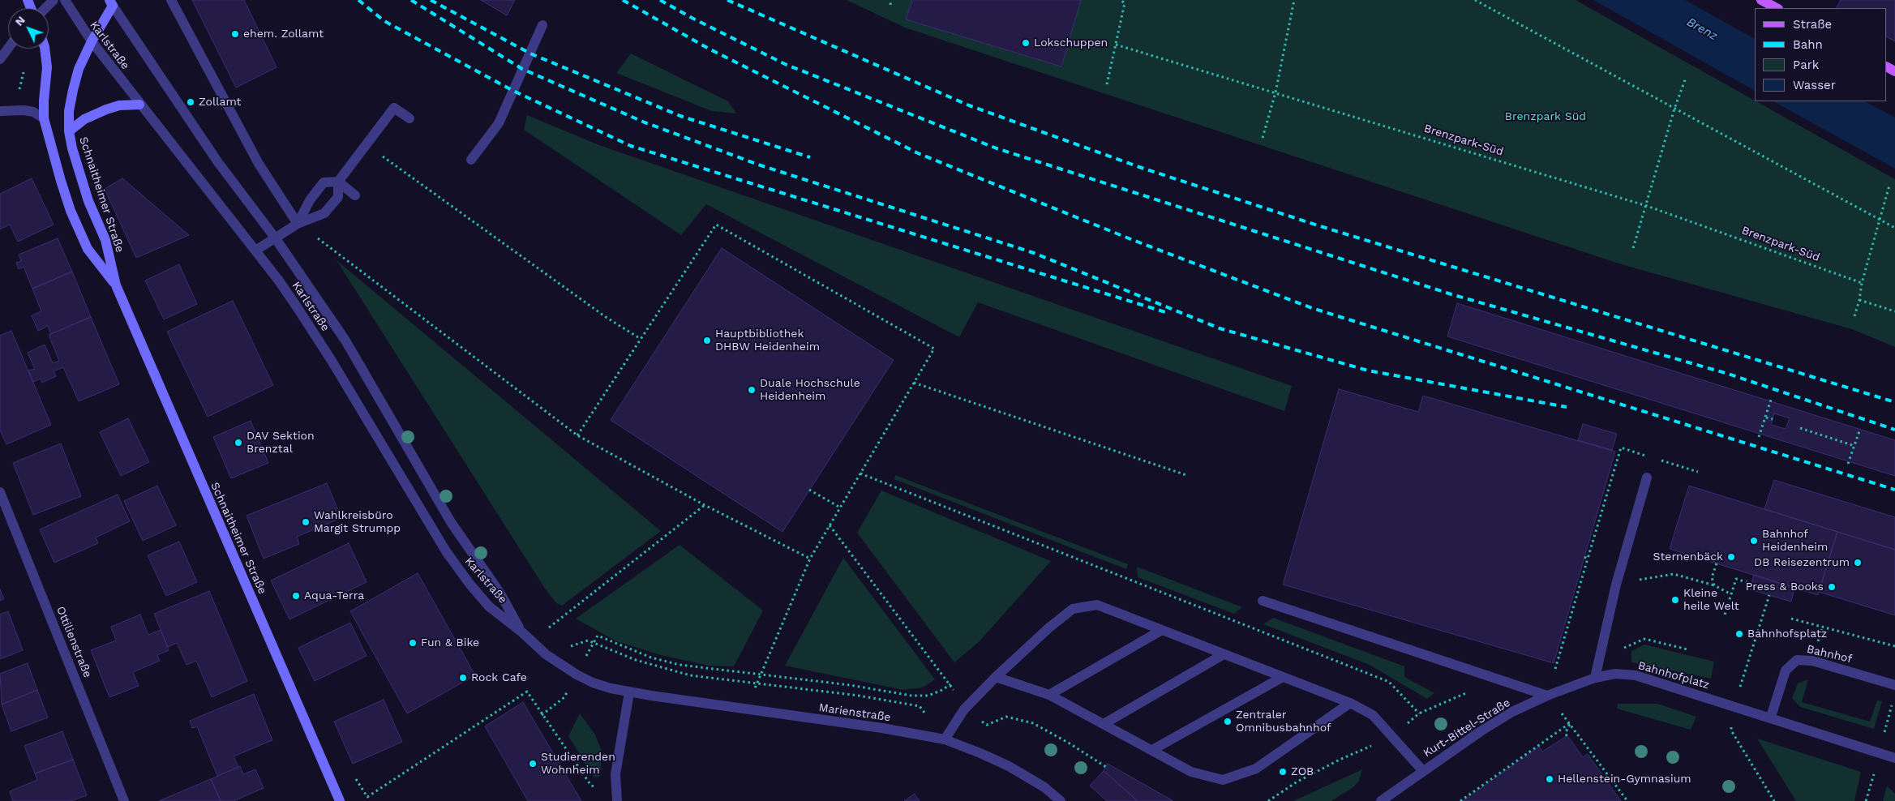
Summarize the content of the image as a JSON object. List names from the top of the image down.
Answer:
{
  "streets": {
    "street": [
      "Karlstraße",
      "Schnaitheimer Straße",
      "Ottilienstraße",
      "Bahnhof",
      "Bahnhofplatz",
      "Marienstraße",
      "Kurt-Bittel-Straße"
    ],
    "path": ["Brenzpark-Süd"]
  },
  "crossings": [
    ["Karlstraße", "Schnaitheimer Straße"],
    ["Karlstraße", "Marienstraße"],
    ["Bahnhof", "Bahnhofplatz"],
    ["Bahnhofplatz", "Kurt-Bittel-Straße"]
  ],
  "water": ["Brenz"],
  "parks": ["Brenzpark Süd"],
  "places": [
    "ehem. Zollamt",
    "Lokschuppen",
    "Zollamt",
    "Hauptbibliothek DHBW Heidenheim",
    "Duale Hochschule Heidenheim",
    "DAV Sektion Brenztal",
    "Wahlkreisbüro Margit Strumpp",
    "Bahnhof Heidenheim",
    "Sternenbäck",
    "DB Reisezentrum",
    "Press & Books",
    "Aqua-Terra",
    "Kleine heile Welt",
    "Bahnhofsplatz",
    "Fun & Bike",
    "Rock Cafe",
    "Zentraler Omnibusbahnhof",
    "Studierenden Wohnheim",
    "ZOB",
    "Hellenstein-Gymnasium"
  ],
  "legend": [
    "Straße",
    "Bahn",
    "Park",
    "Wasser"
  ],
  "north": "top left"
}
